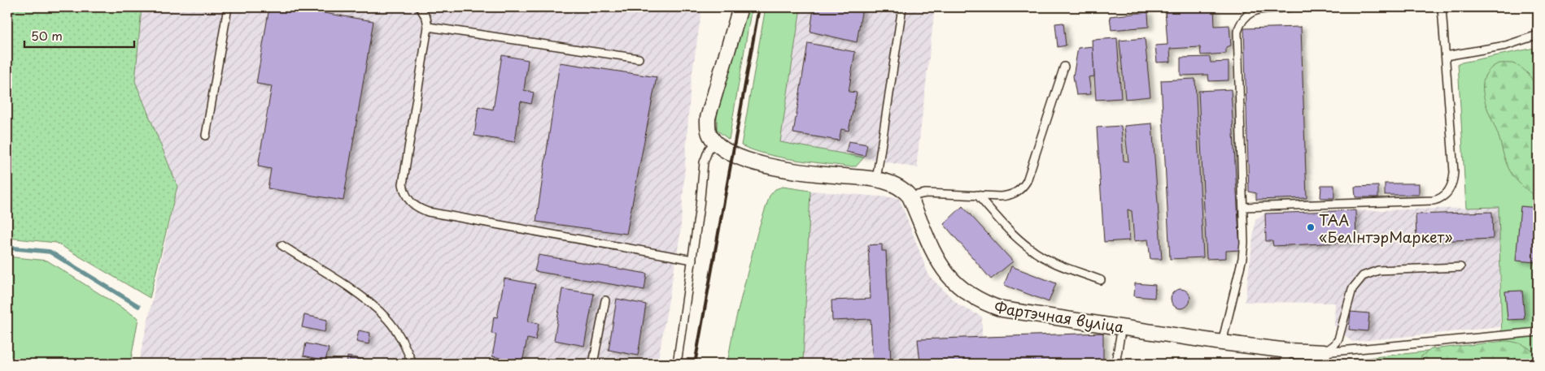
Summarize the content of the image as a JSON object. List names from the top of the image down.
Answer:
{
  "streets": {
    "street": ["Фартэчная вуліца"]
  },
  "places": ["ТАА «БелІнтэрМаркет»"],
  "scale_bar": "50 m"
}
